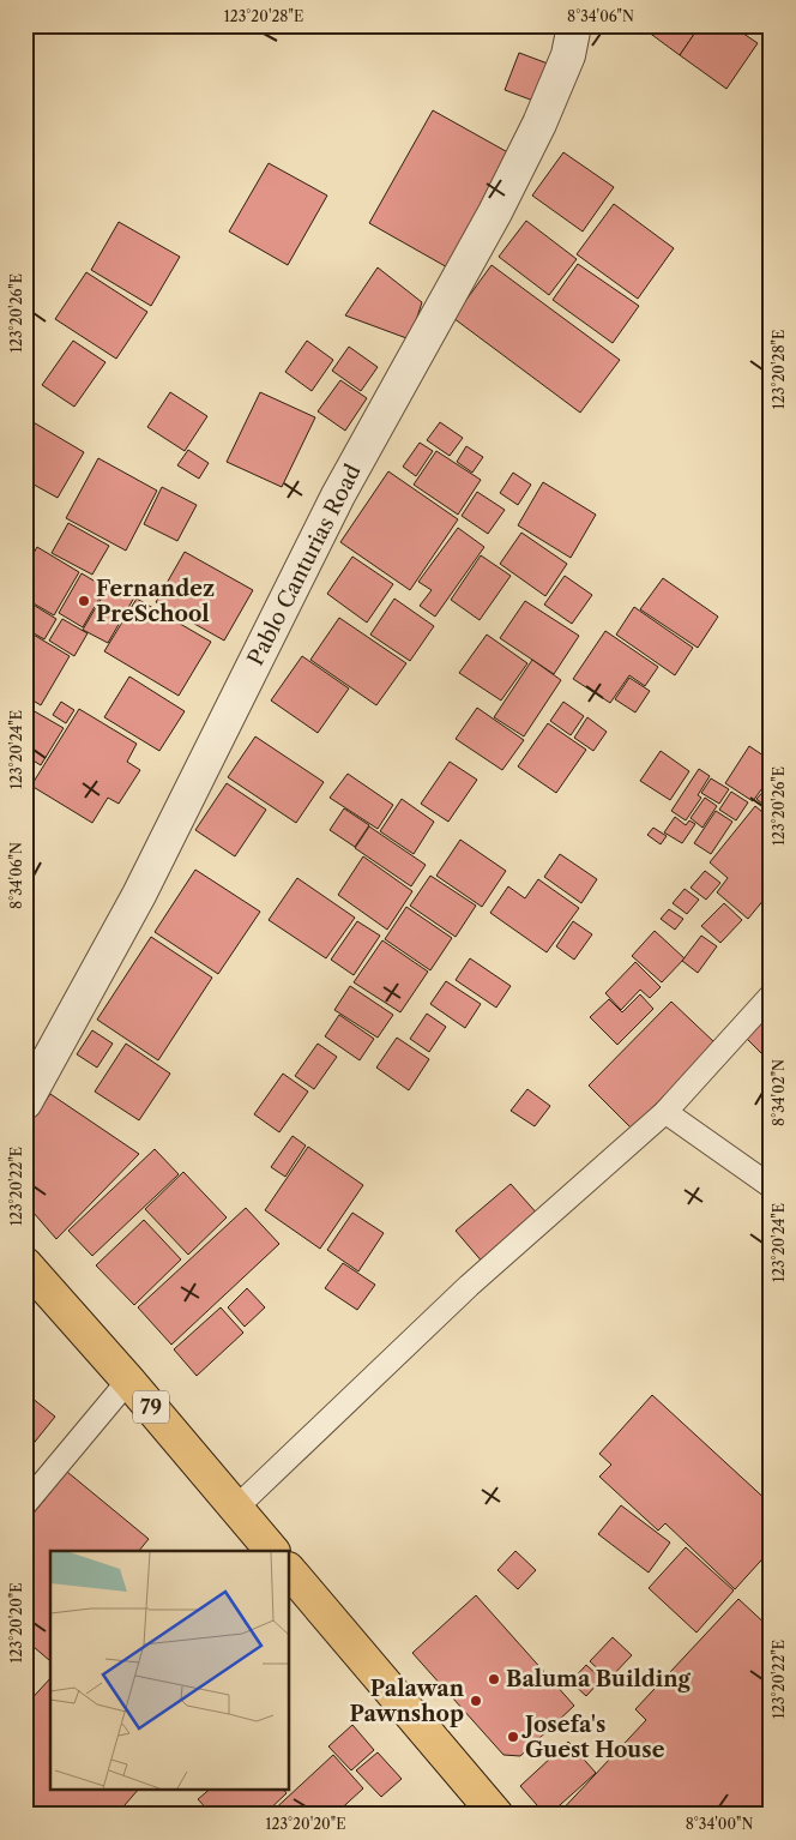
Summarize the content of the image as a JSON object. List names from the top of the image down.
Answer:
{
  "streets": {
    "main road": ["79"],
    "street": ["Pablo Canturias Road"]
  },
  "places": [
    "Fernandez PreSchool",
    "Baluma Building",
    "Palawan Pawnshop",
    "Josefa's Guest House"
  ],
  "coordinates": [
    "123°20'28\"E",
    "8°34'06\"N",
    "123°20'26\"E",
    "123°20'24\"E",
    "8°34'02\"N",
    "123°20'22\"E",
    "123°20'20\"E",
    "8°34'00\"N"
  ]
}
